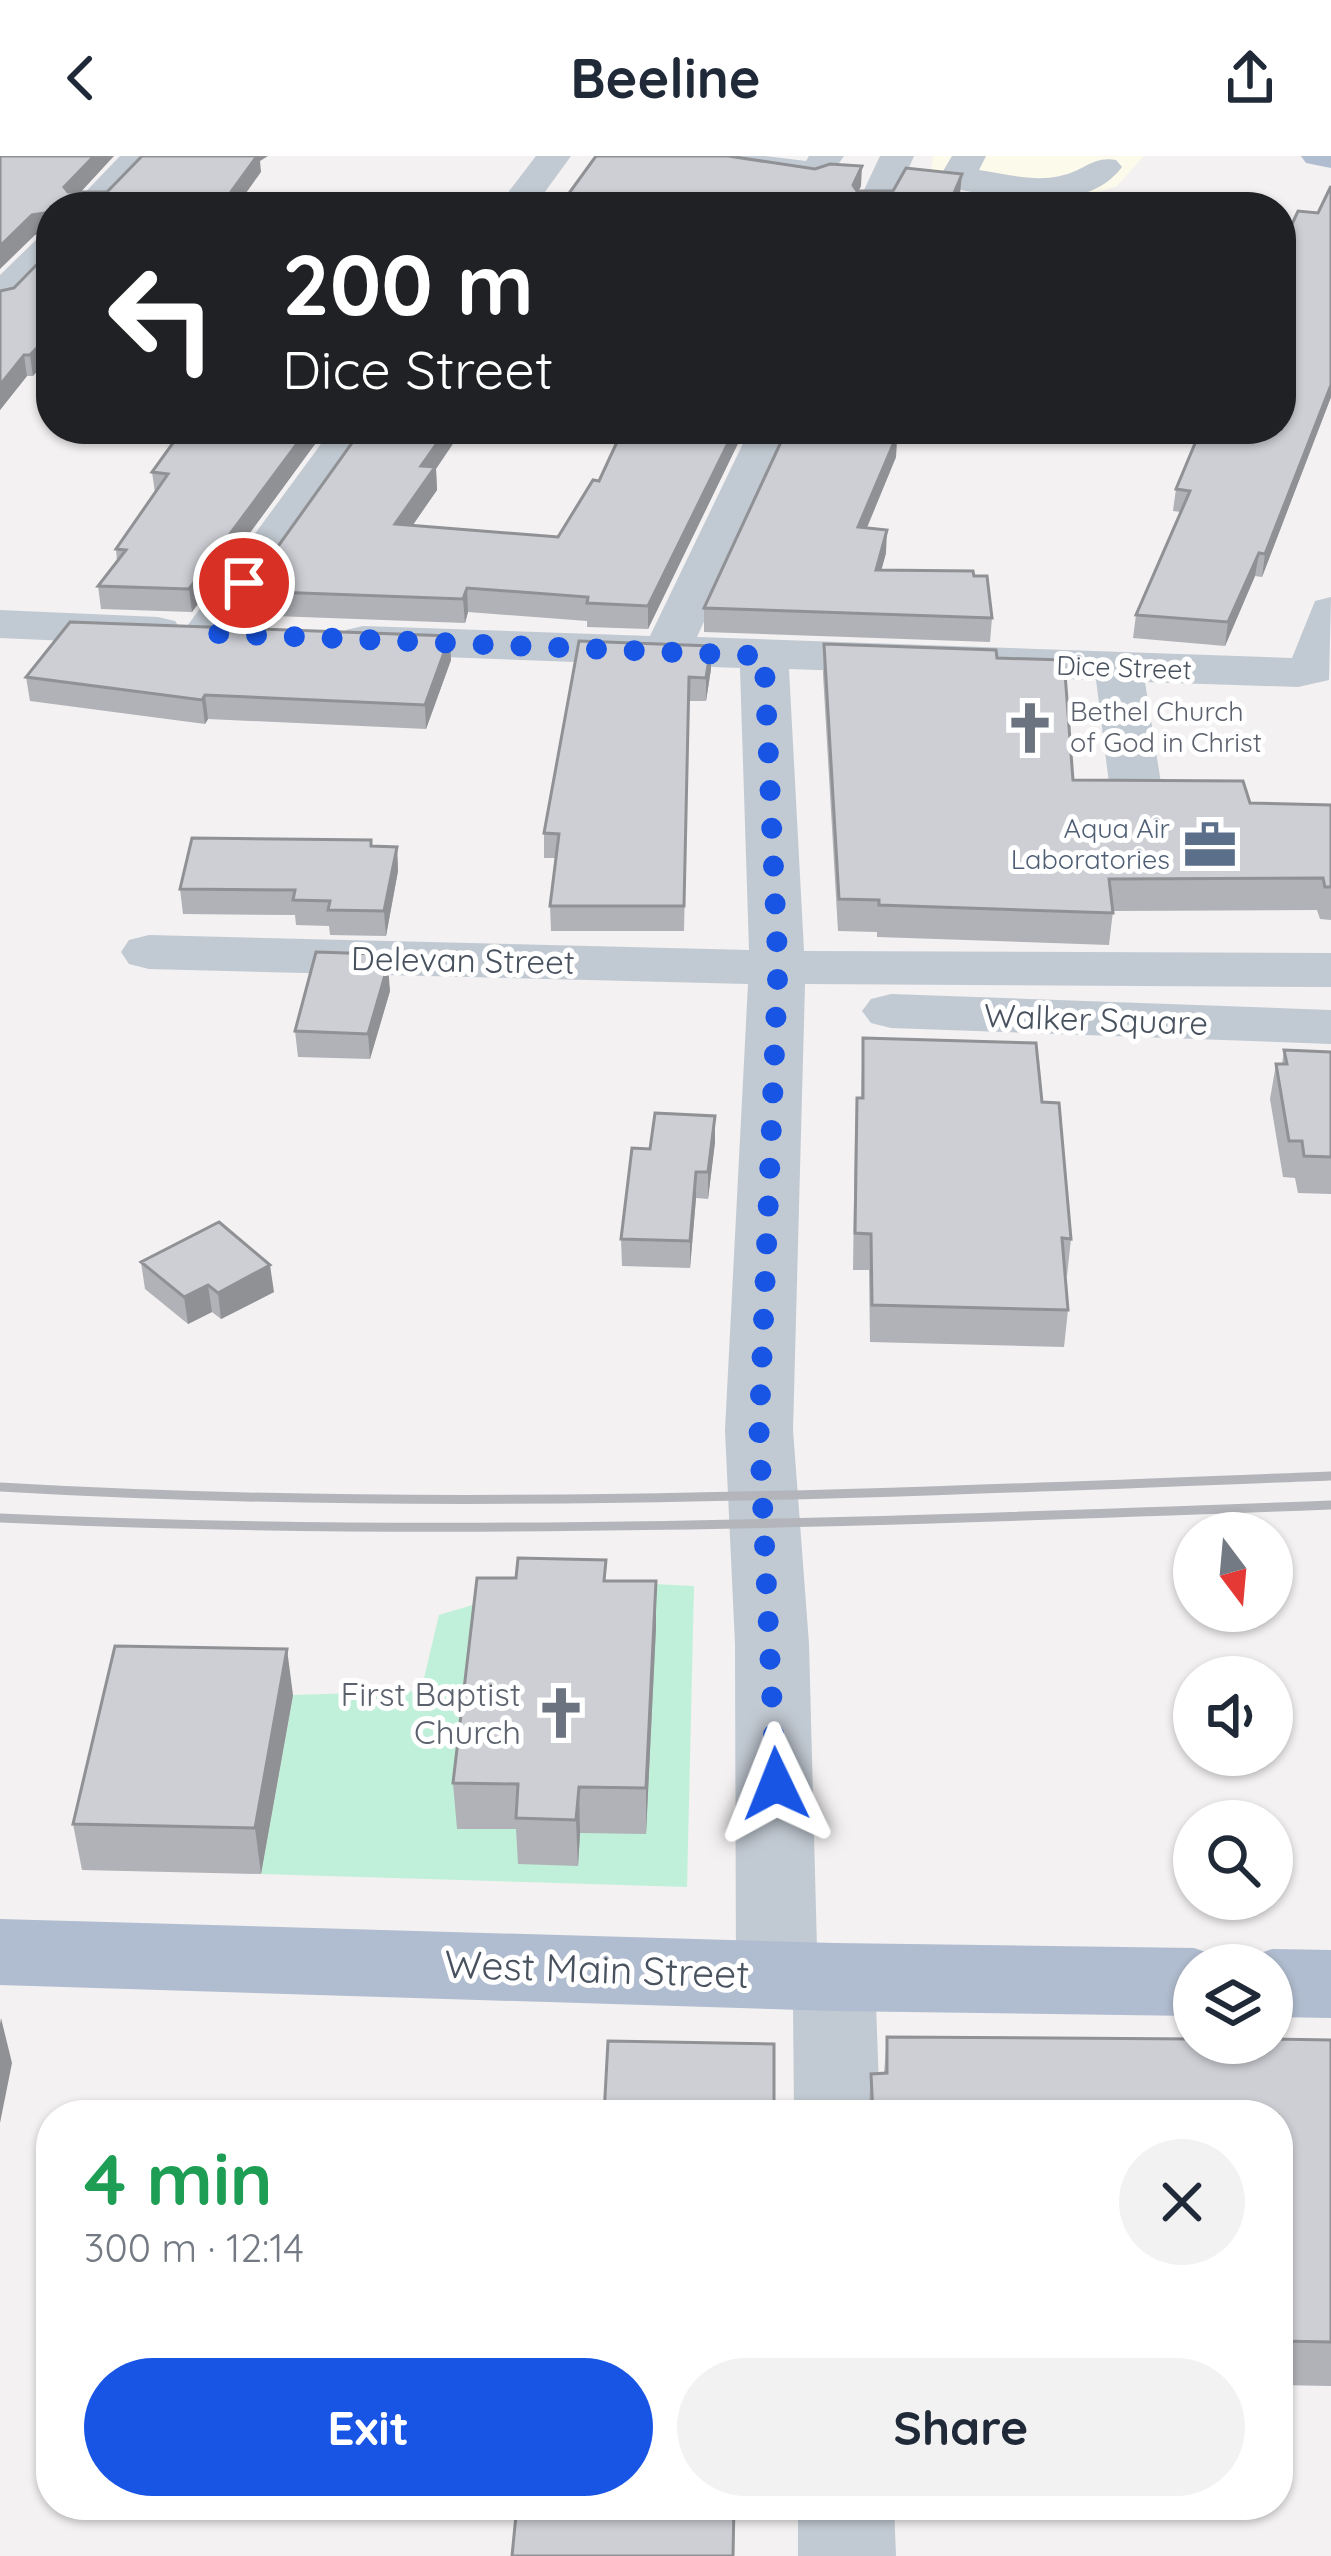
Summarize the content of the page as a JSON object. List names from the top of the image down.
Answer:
{
  "streets": {
    "main road": ["West Main Street"],
    "street": ["Dice Street", "Delevan Street", "Walker Square"]
  },
  "places": {
    "church": ["Bethel Church of God in Christ", "First Baptist Church"],
    "office": ["Aqua Air Laboratories"]
  },
  "north": "bottom",
  "page": {
    "header": "Beeline",
    "turn": ["200 m", "Dice Street"],
    "heading": ["4 min", "300 m · 12:14"],
    "buttons": ["Exit", "Share"]
  }
}
